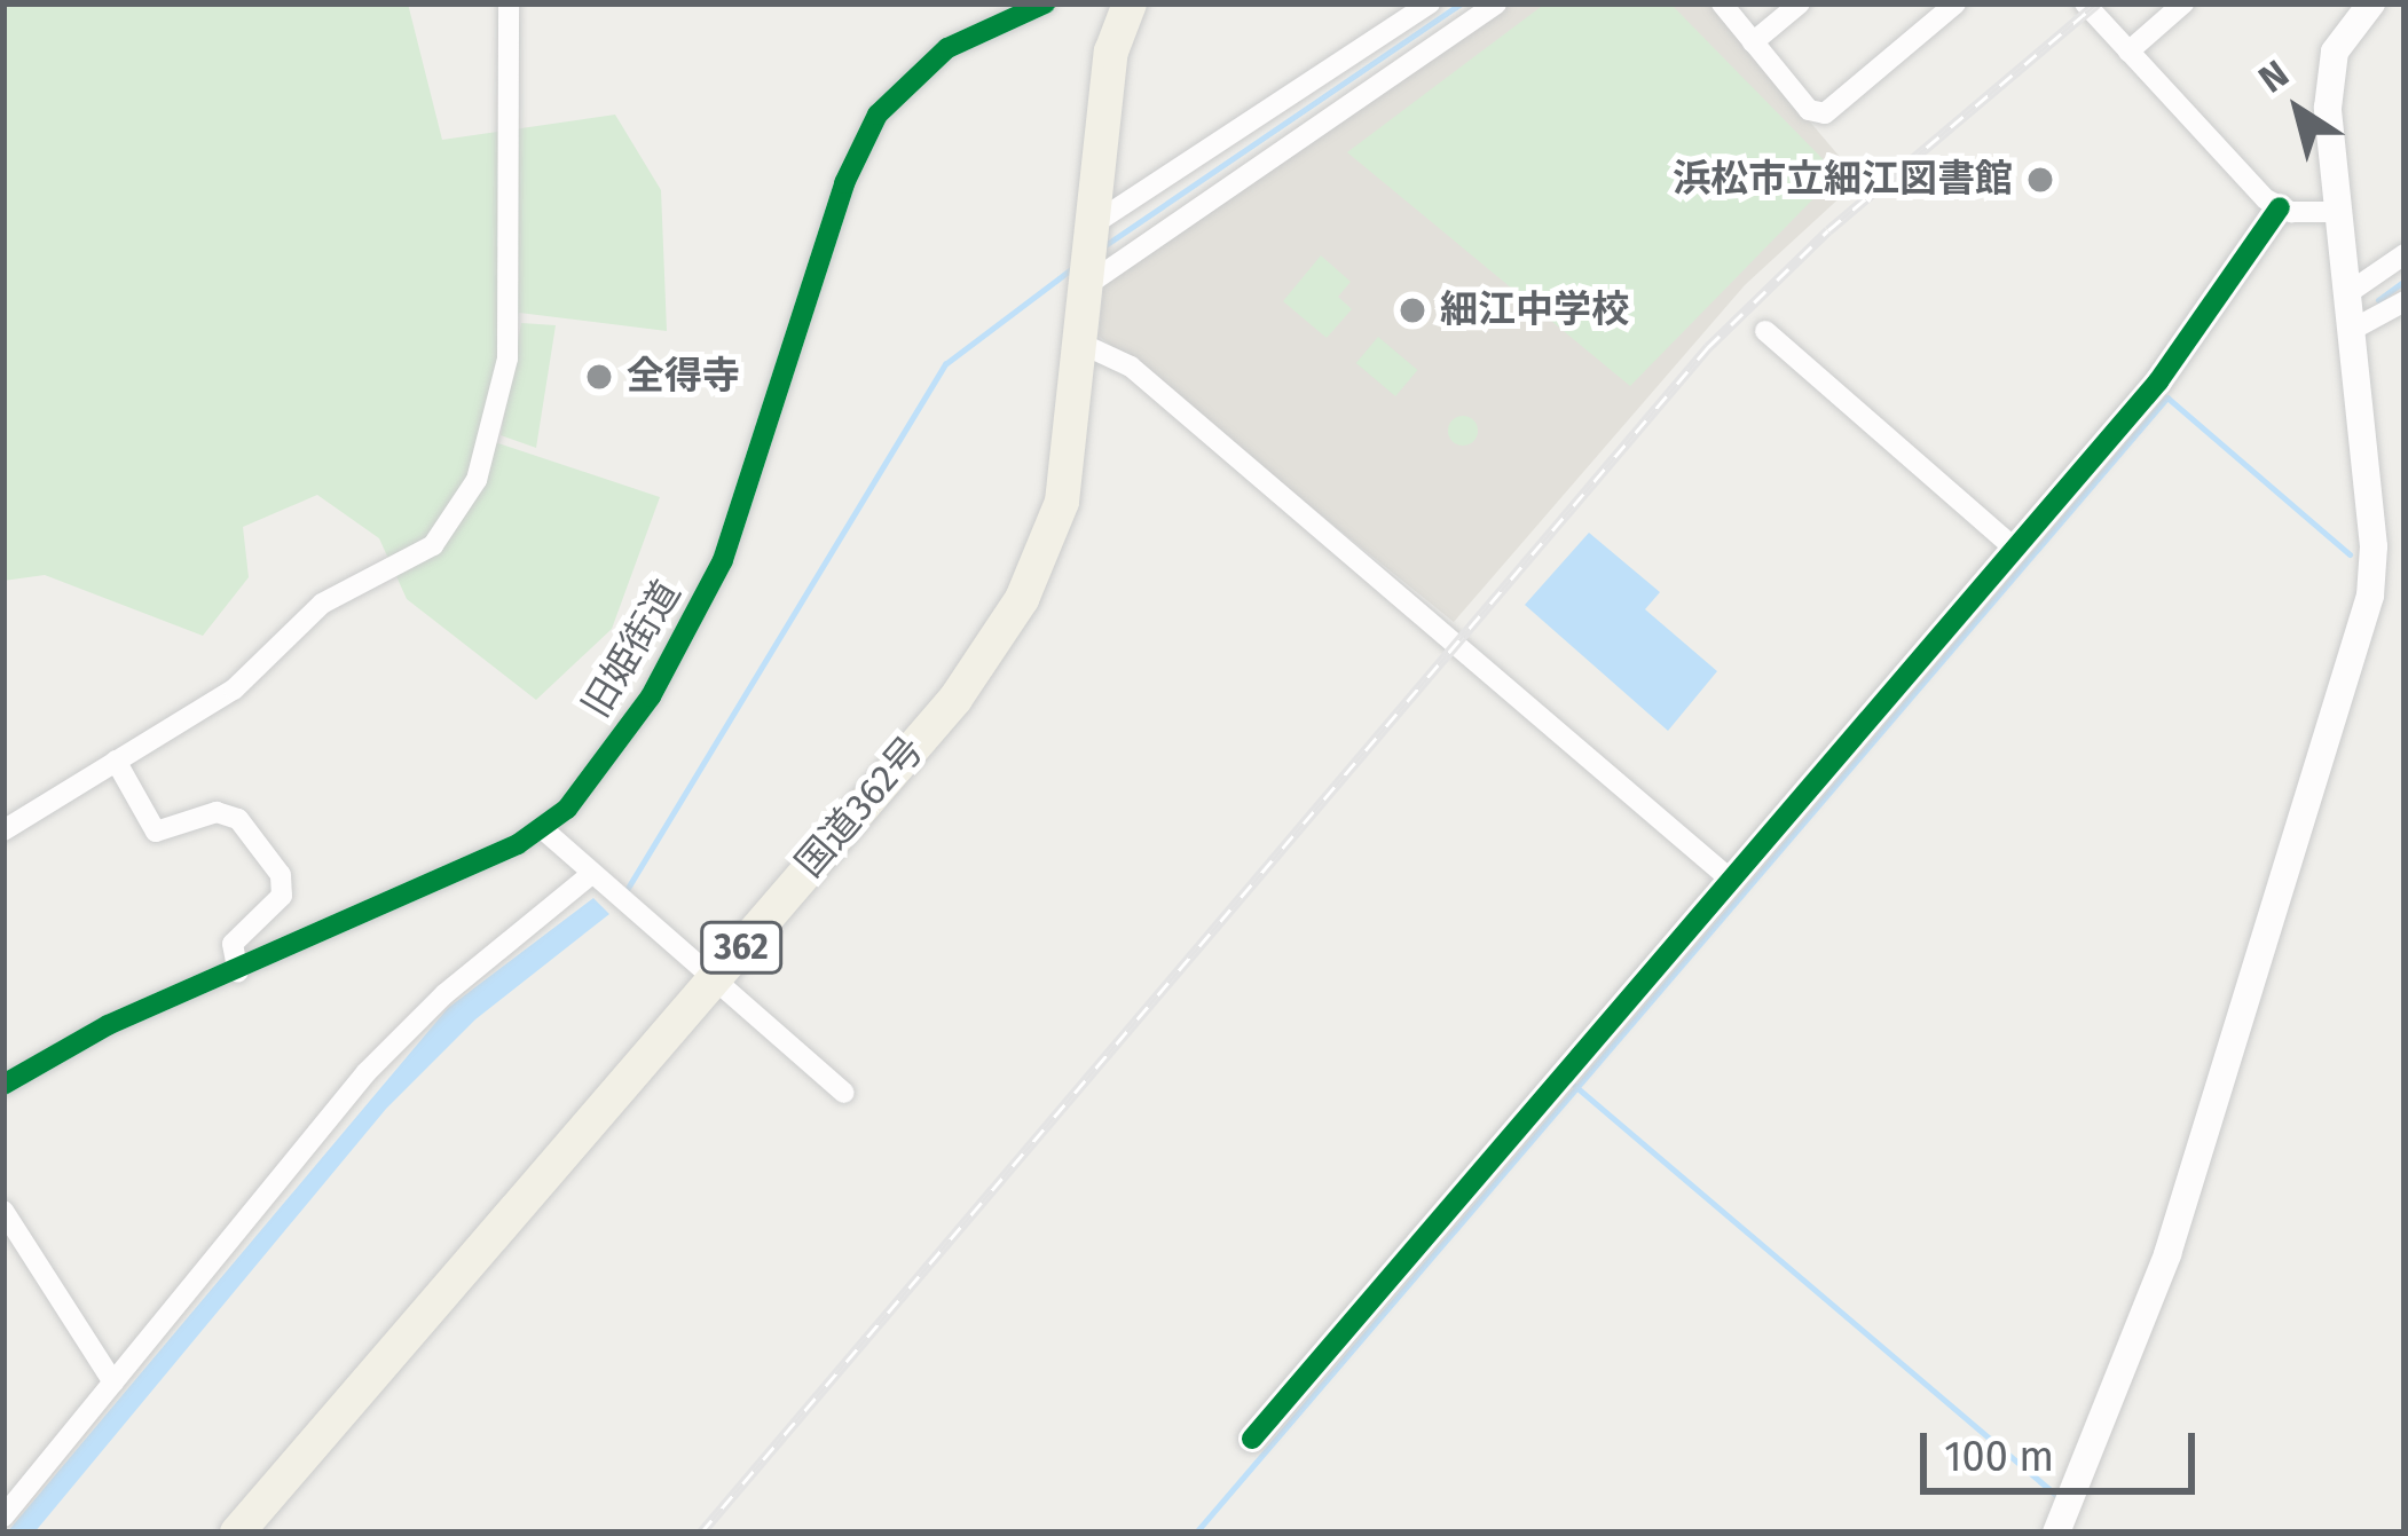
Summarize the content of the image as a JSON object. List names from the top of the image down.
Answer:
{
  "streets": {
    "highway": ["国道362号", "362"],
    "street": ["旧姫街道"]
  },
  "places": ["浜松市立細江図書館", "細江中学校", "全得寺"],
  "scale_bar": "100 m",
  "north": "top left"
}
